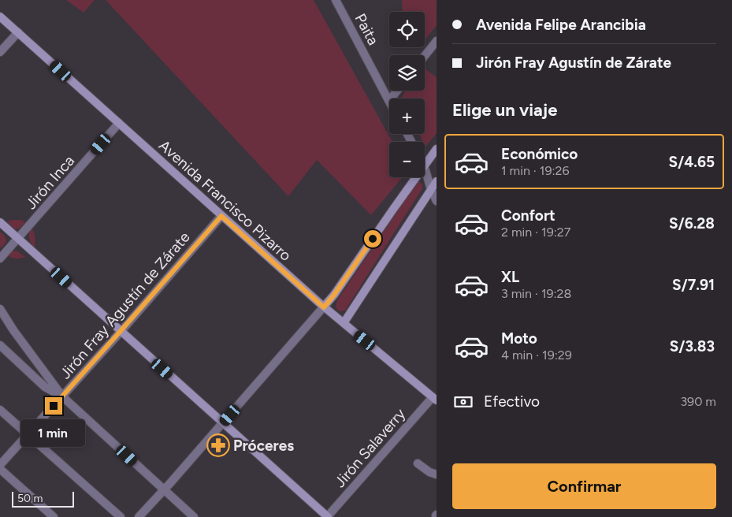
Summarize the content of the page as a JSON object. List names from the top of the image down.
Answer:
{
  "streets": {
    "main road": ["Avenida Francisco Pizarro"],
    "street": [
      "Paita",
      "Jirón Inca",
      "Jirón Fray Agustín de Zárate",
      "Jirón Salaverry"
    ]
  },
  "crossings": [
    ["Jirón Inca", "Avenida Francisco Pizarro"],
    ["Avenida Francisco Pizarro", "Jirón Fray Agustín de Zárate"],
    ["Avenida Francisco Pizarro", "Jirón Salaverry"]
  ],
  "places": {
    "pharmacy": ["Próceres"]
  },
  "scale_bar": "50 m",
  "page": {
    "banner": ["Avenida Felipe Arancibia", "Jirón Fray Agustín de Zárate"],
    "map_buttons": ["+", "−"],
    "heading": "Elige un viaje",
    "list": [
      {
        "name": "Económico",
        "note": "1 min · 19:26",
        "value": "S/4.65"
      },
      {
        "name": "Confort",
        "note": "2 min · 19:27",
        "value": "S/6.28"
      },
      {
        "name": "XL",
        "note": "3 min · 19:28",
        "value": "S/7.91"
      },
      {
        "name": "Moto",
        "note": "4 min · 19:29",
        "value": "S/3.83"
      }
    ],
    "pay": ["Efectivo", "390 m"],
    "bubble": "1 min",
    "buttons": "Confirmar",
    "scale": "50 m"
  }
}
